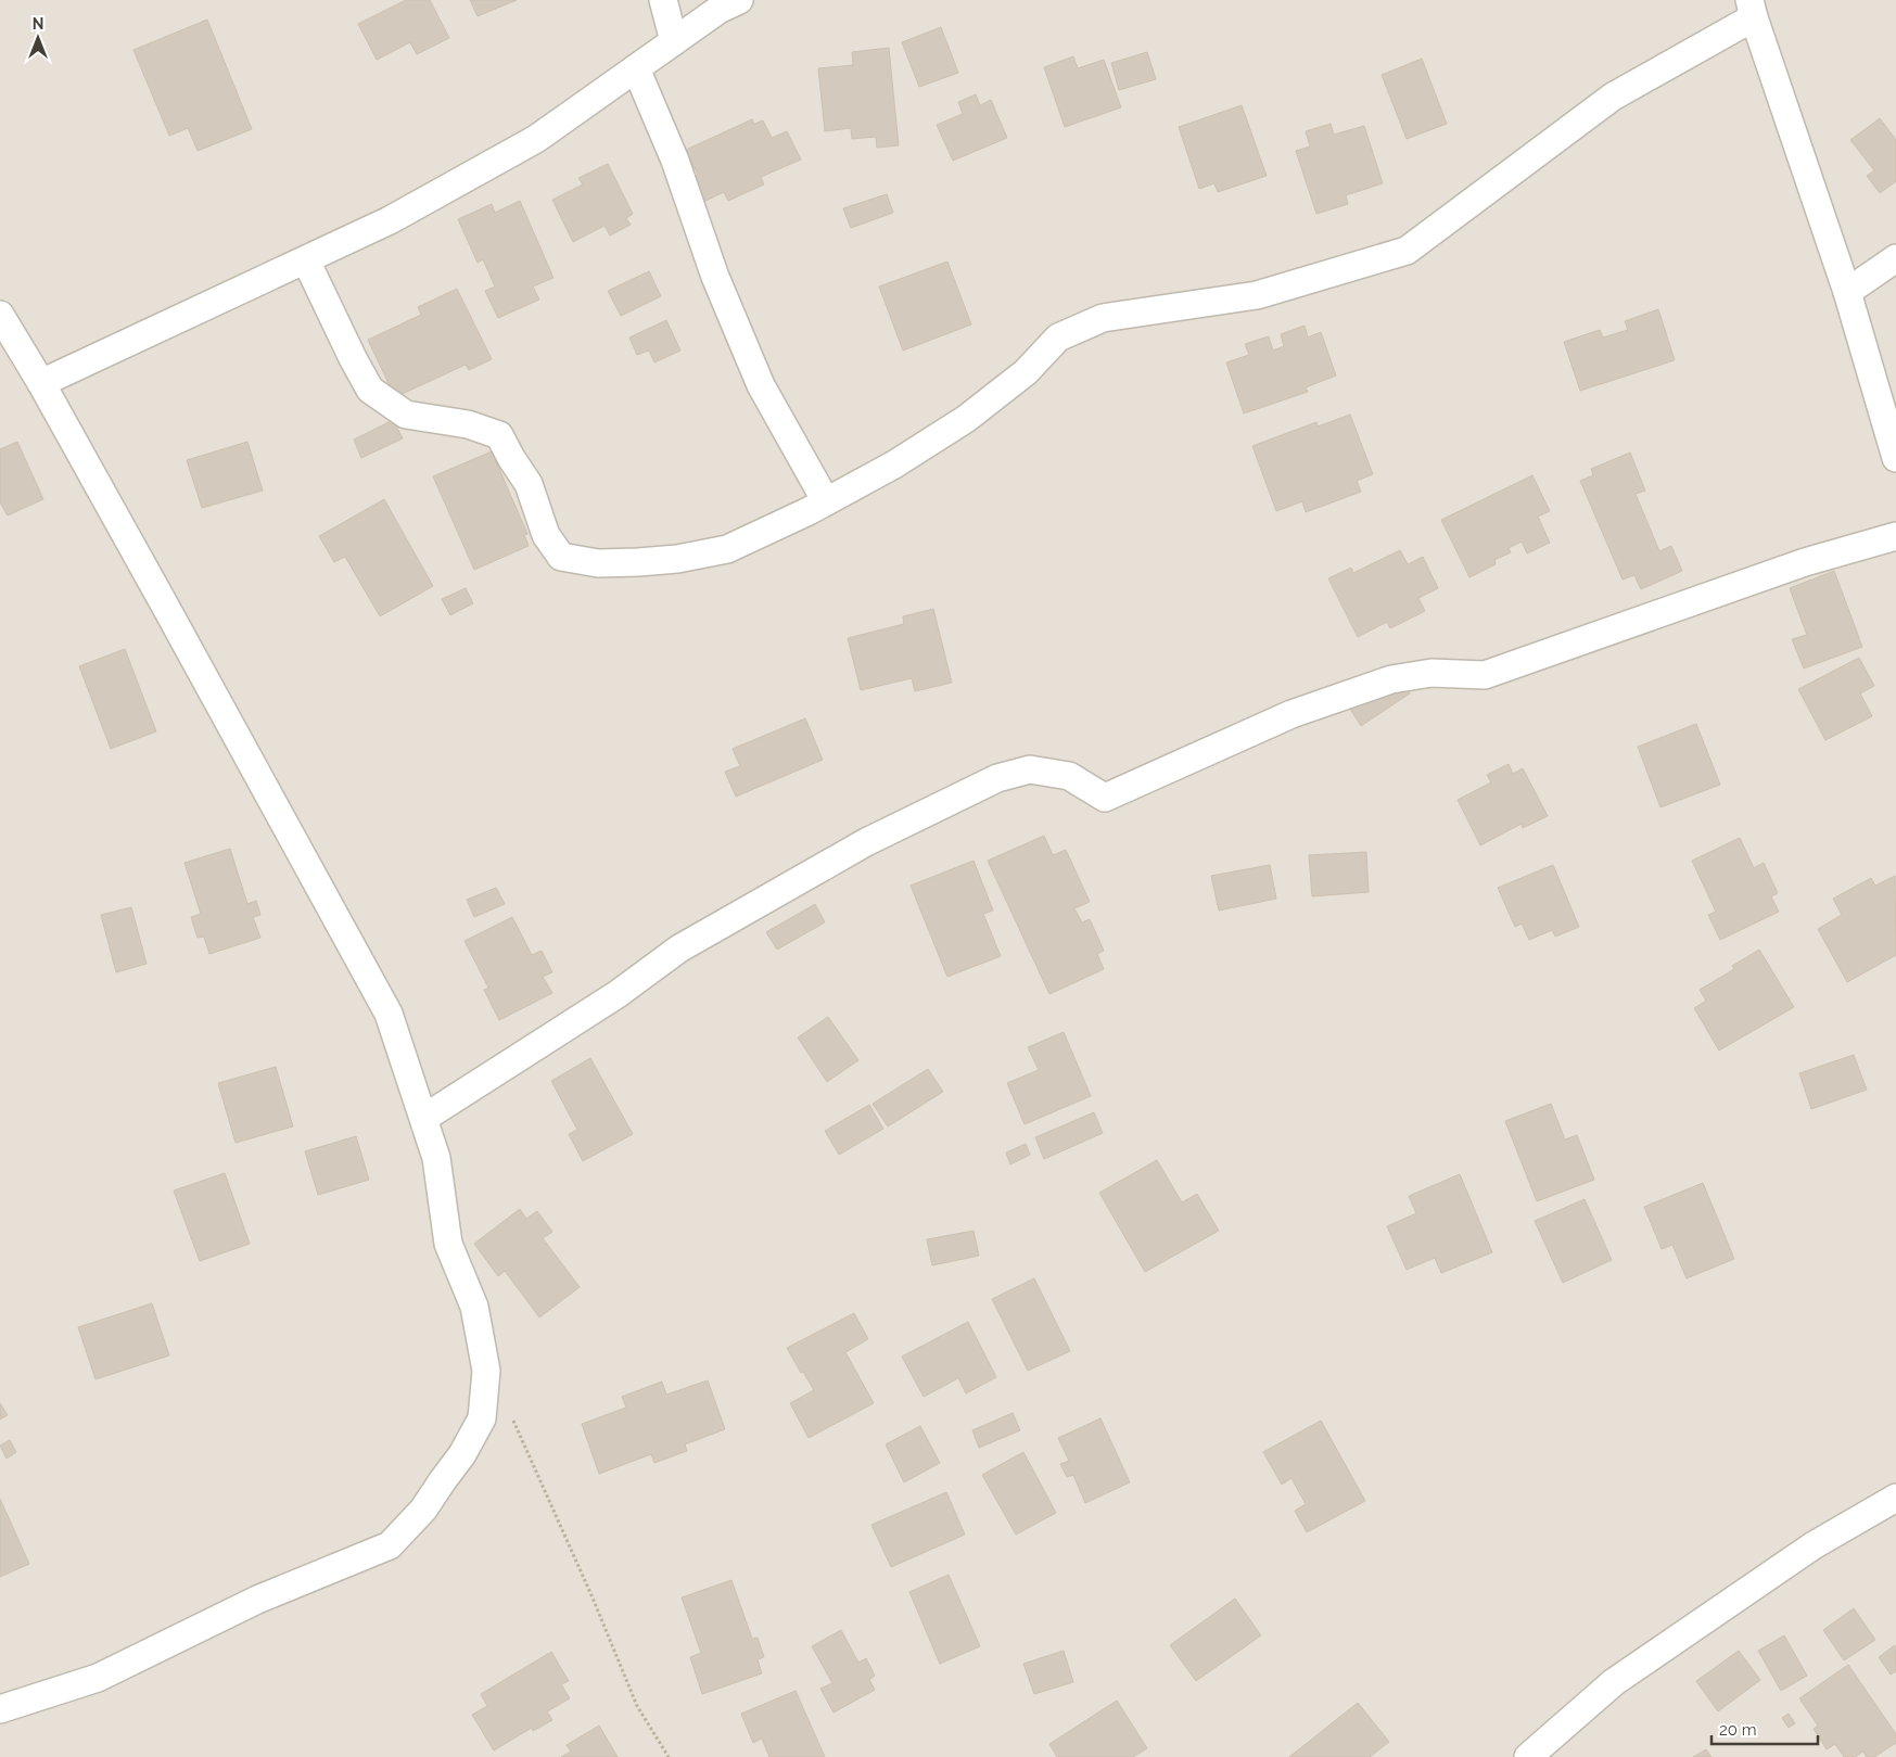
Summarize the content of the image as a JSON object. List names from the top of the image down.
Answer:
{
  "scale_bar": "20 m",
  "north": "top"
}
